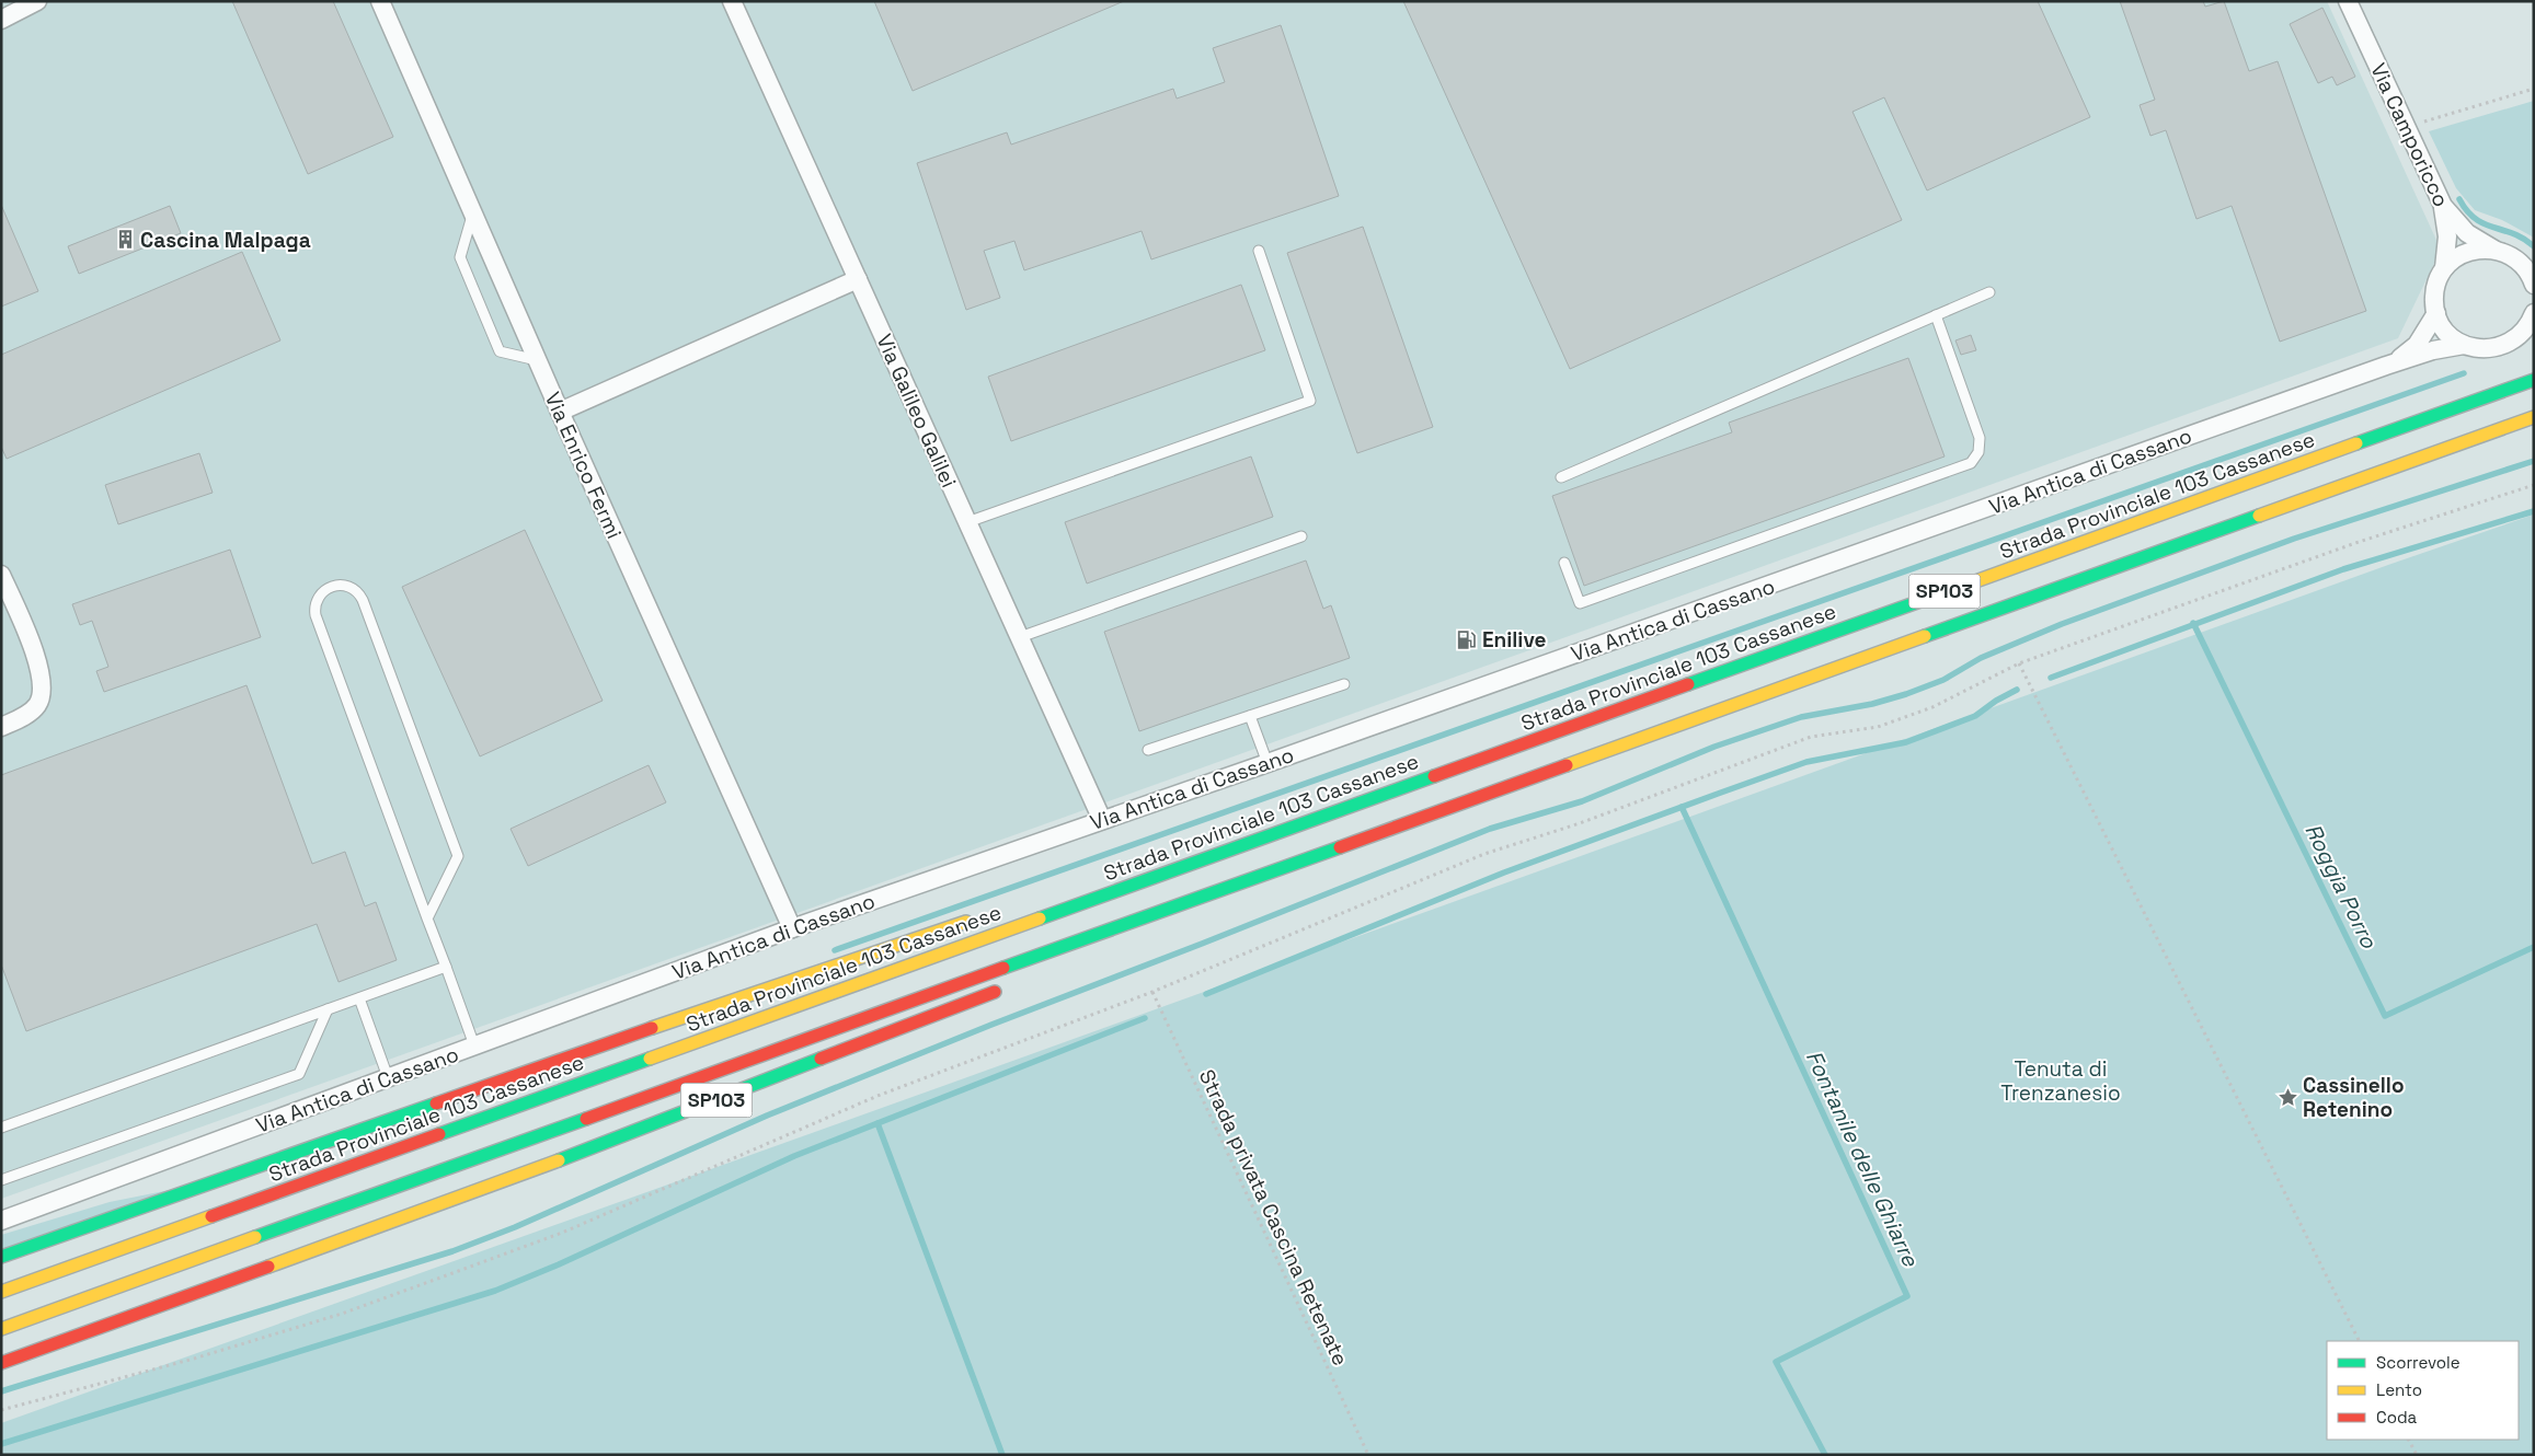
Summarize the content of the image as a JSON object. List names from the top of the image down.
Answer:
{
  "streets": {
    "highway": ["Strada Provinciale 103 Cassanese", "SP103"],
    "street": [
      "Via Camporicco",
      "Via Galileo Galilei",
      "Via Enrico Fermi",
      "Via Antica di Cassano"
    ],
    "path": ["Strada privata Cascina Retenate"]
  },
  "crossings": [
    ["Via Galileo Galilei", "Via Antica di Cassano"],
    ["Via Enrico Fermi", "Via Antica di Cassano"],
    ["Strada Provinciale 103 Cassanese", "SP103"]
  ],
  "water": ["Roggia Porro", "Fontanile delle Ghiarre"],
  "parks": ["Tenuta di Trenzanesio"],
  "places": {
    "building": ["Cascina Malpaga"],
    "fuel station": ["Enilive"],
    "place": ["Cassinello Retenino"]
  },
  "legend": ["Scorrevole", "Lento", "Coda"]
}
